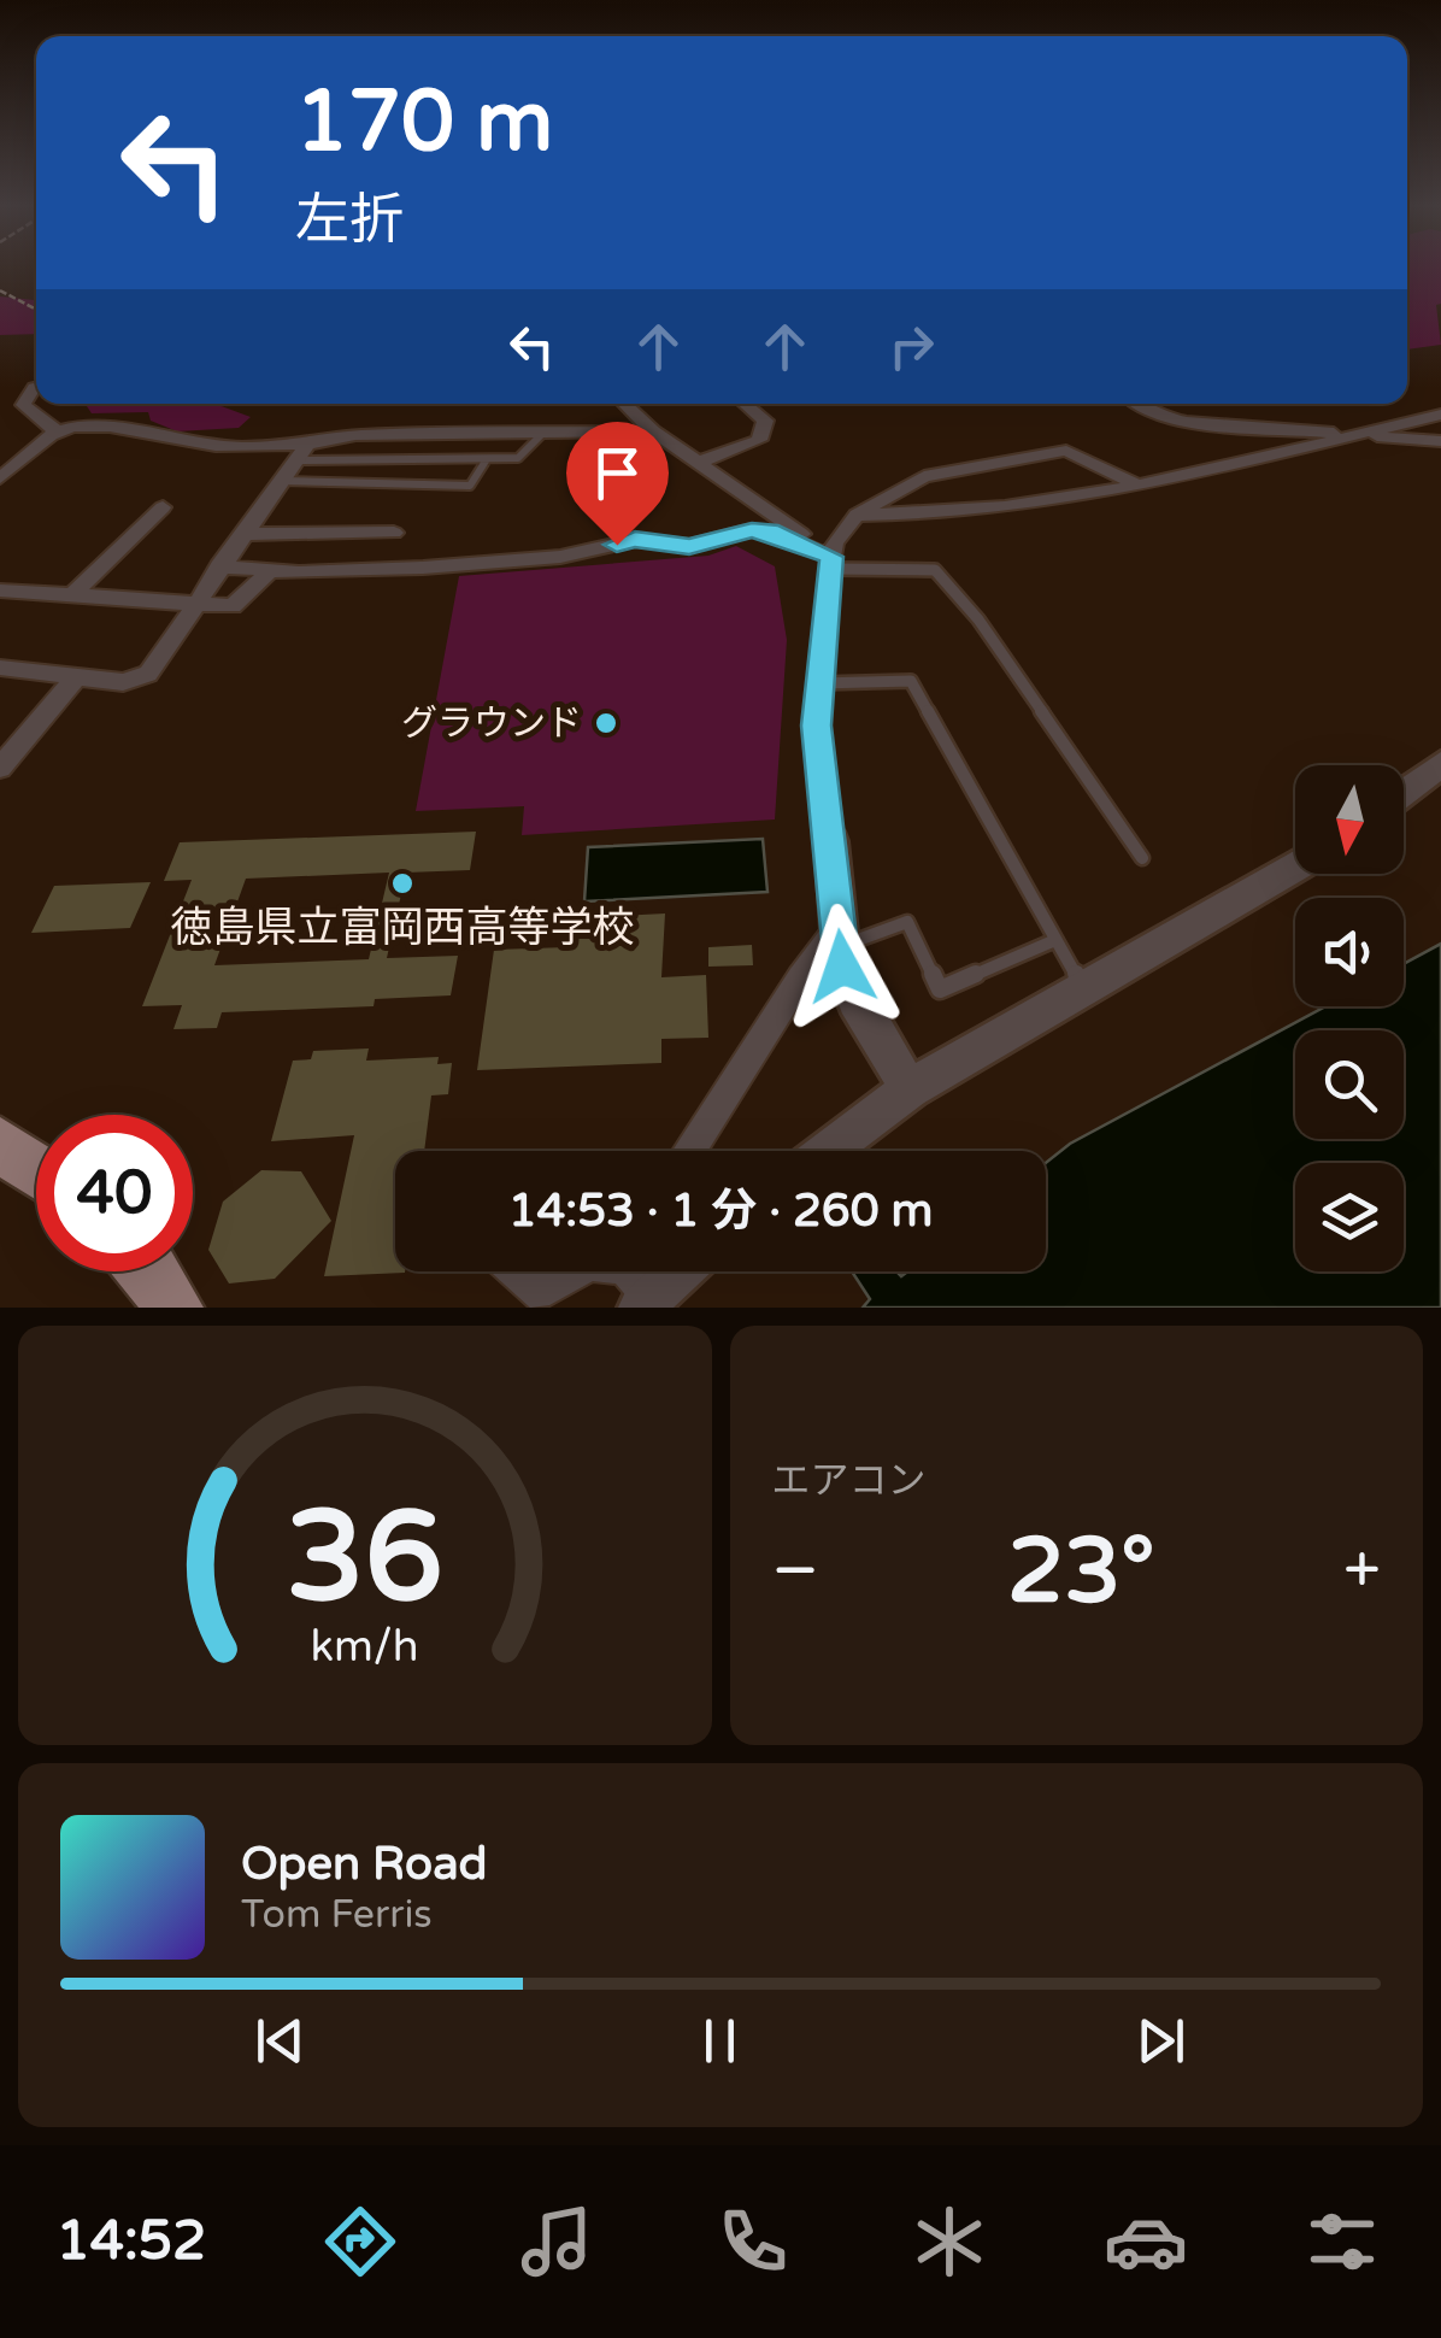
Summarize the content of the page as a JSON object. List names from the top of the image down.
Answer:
{
  "places": ["グラウンド", "徳島県立富岡西高等学校"],
  "north": "bottom",
  "page": {
    "turn": ["170 m", "左折"],
    "limit": "40",
    "trip": "14:53 · 1 分 · 260 m",
    "tile": "エアコン",
    "heat": ["−", "23°", "+"],
    "song": ["Open Road", "Tom Ferris"],
    "tabs": "14:52",
    "gauge": ["36", "km/h"]
  }
}
